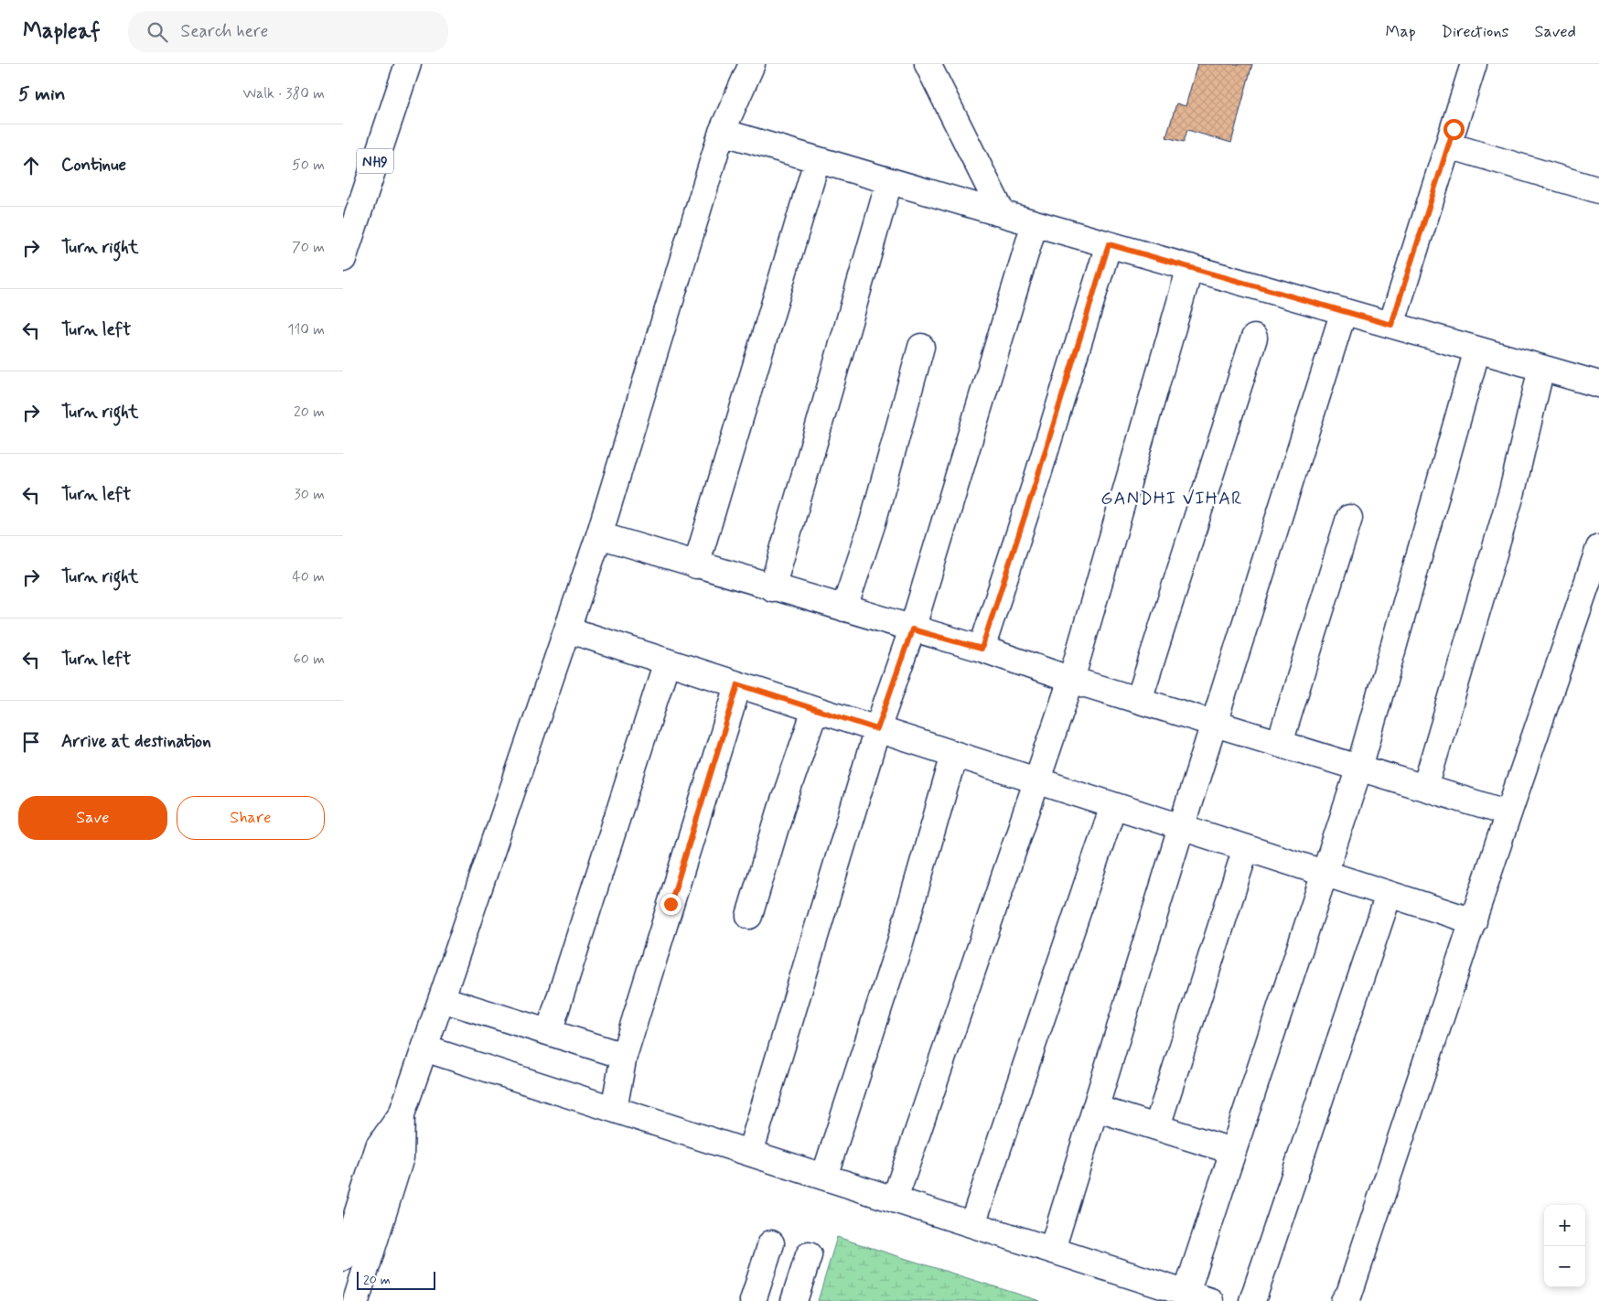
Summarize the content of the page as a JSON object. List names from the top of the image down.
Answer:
{
  "streets": {
    "main road": ["NH9"]
  },
  "districts": ["GANDHI VIHAR"],
  "scale_bar": "20 m",
  "page": {
    "header": "Mapleaf",
    "search": "Search here",
    "nav": ["Map", "Directions", "Saved"],
    "heading": ["5 min", "Walk · 380 m"],
    "list": [
      ["Continue", "50 m"],
      ["Turn right", "70 m"],
      ["Turn left", "110 m"],
      ["Turn right", "20 m"],
      ["Turn left", "30 m"],
      ["Turn right", "40 m"],
      ["Turn left", "60 m"],
      "Arrive at destination"
    ],
    "buttons": ["Save", "Share"],
    "map_buttons": ["+", "−"],
    "scale": "20 m"
  }
}
